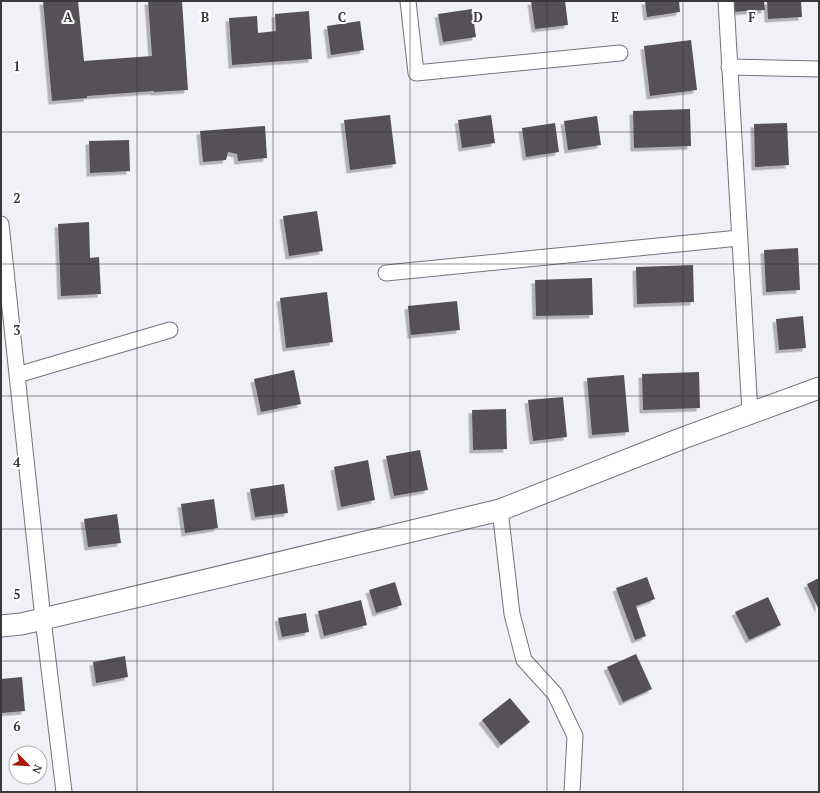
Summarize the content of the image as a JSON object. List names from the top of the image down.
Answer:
{
  "north": "bottom right",
  "grid": {
    "columns": [
      "A",
      "B",
      "C",
      "D",
      "E",
      "F"
    ],
    "rows": [
      "1",
      "2",
      "3",
      "4",
      "5",
      "6"
    ]
  }
}
